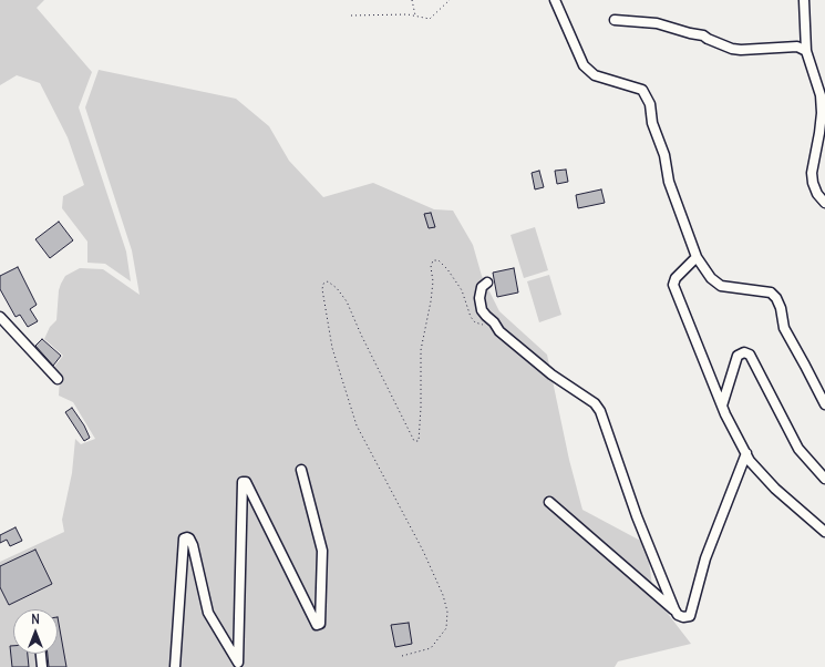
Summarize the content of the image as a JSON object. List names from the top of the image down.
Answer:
{
  "north": "top"
}
